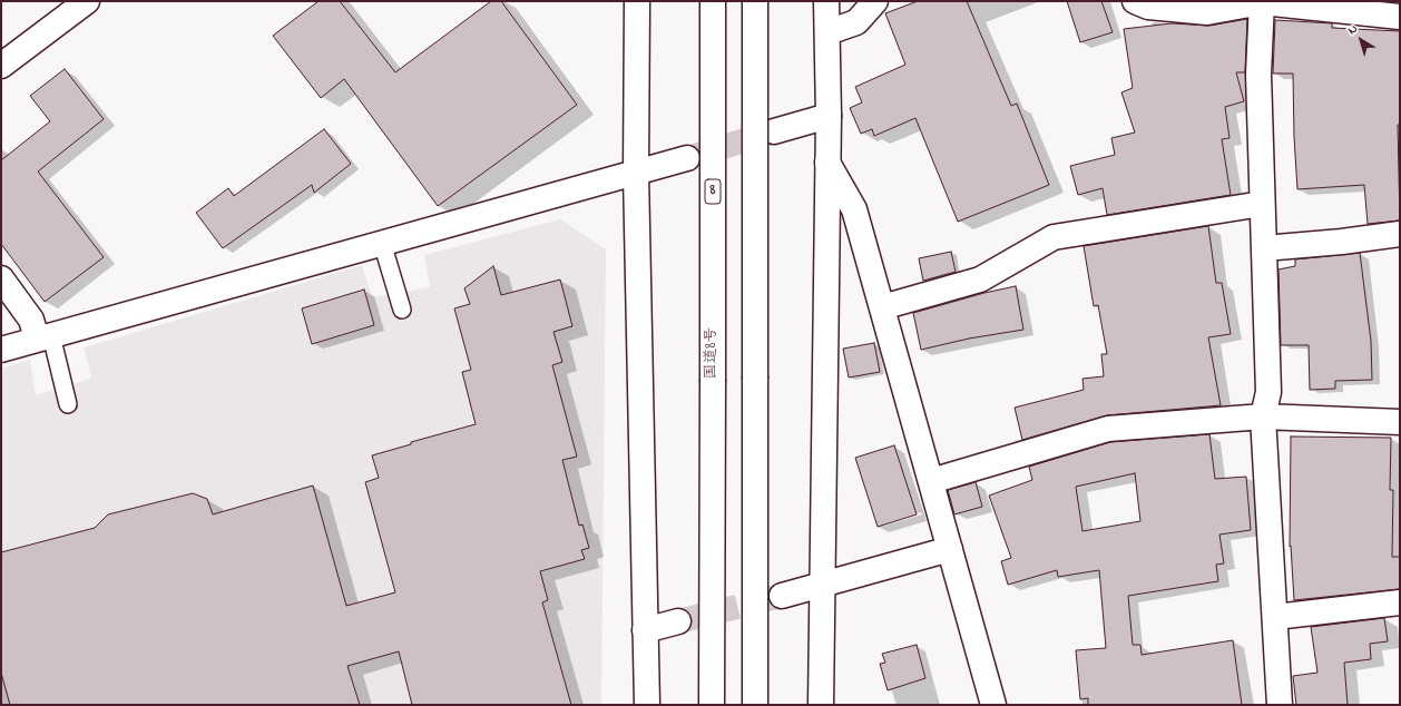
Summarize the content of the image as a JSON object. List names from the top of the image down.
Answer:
{
  "streets": {
    "main road": ["8", "国道8号"]
  },
  "north": "top left"
}
